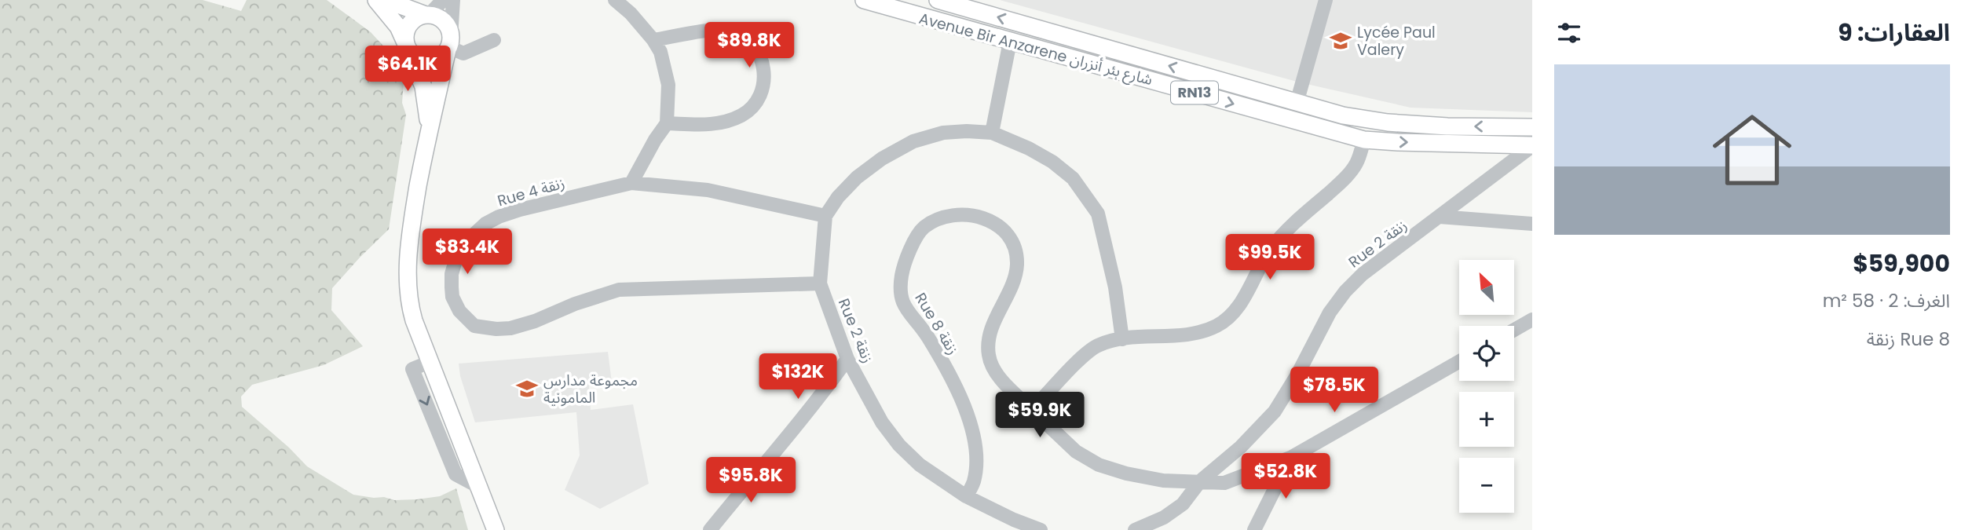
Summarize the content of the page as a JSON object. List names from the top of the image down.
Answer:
{
  "streets": {
    "main road": ["Avenue Bir Anzarene شارع بئر أنزران", "RN13"],
    "street": ["Rue 4 زنقة", "Rue 2 زنقة", "Rue 8 زنقة"]
  },
  "crossings": [
    ["Avenue Bir Anzarene شارع بئر أنزران", "Rue 2 زنقة"],
    ["Rue 4 زنقة", "Rue 2 زنقة"],
    ["Rue 2 زنقة", "Rue 8 زنقة"]
  ],
  "places": {
    "school or university": ["Lycée Paul Valery", "مجموعة مدارس المامونية"]
  },
  "north": "top left",
  "page": {
    "heading": "العقارات: 9",
    "price": [
      "$89.8K",
      "$64.1K",
      "$83.4K",
      "$99.5K",
      "$132K",
      "$78.5K",
      "$59.9K",
      "$52.8K",
      "$95.8K"
    ],
    "list": [
      {
        "name": "$59,900",
        "note": "الغرف: 2 · 58 m² · Rue 8 زنقة"
      }
    ],
    "map_buttons": ["+", "−"]
  }
}
